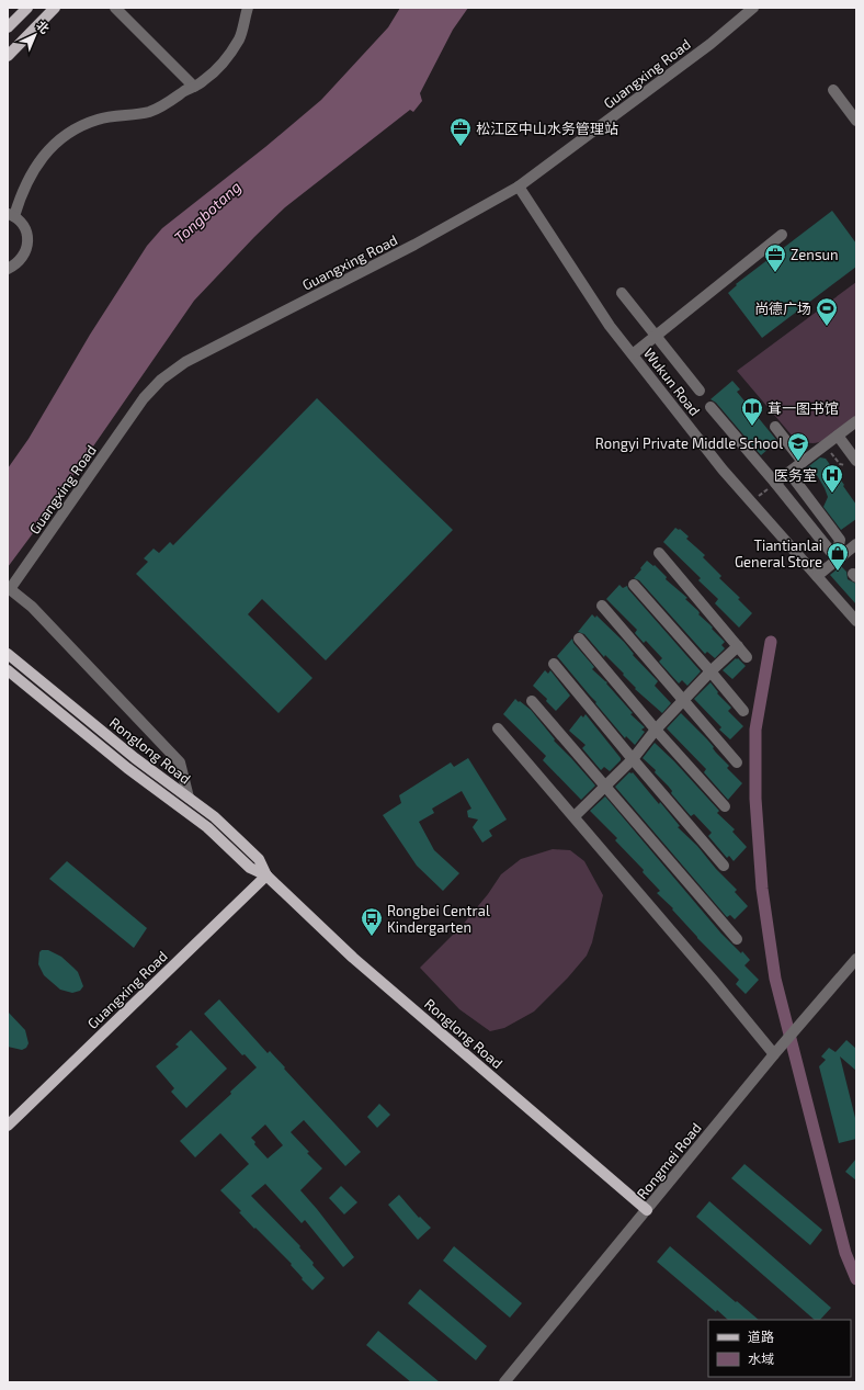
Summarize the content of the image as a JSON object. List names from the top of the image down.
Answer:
{
  "streets": {
    "main road": ["Guangxing Road", "Ronglong Road"],
    "street": ["Wukun Road", "Rongmei Road"]
  },
  "crossings": [
    ["Guangxing Road", "Wukun Road"],
    ["Guangxing Road", "Ronglong Road"],
    ["Ronglong Road", "Rongmei Road"]
  ],
  "water": ["Tongbotang"],
  "places": {
    "office": ["松江区中山水务管理站", "Zensun"],
    "sports": ["尚德广场"],
    "library": ["茸一图书馆"],
    "school or university": ["Rongyi Private Middle School"],
    "hospital": ["医务室"],
    "shop": ["Tiantianlai General Store"],
    "bus stop": ["Rongbei Central Kindergarten"]
  },
  "legend": ["道路", "水域"],
  "north": "top right"
}
